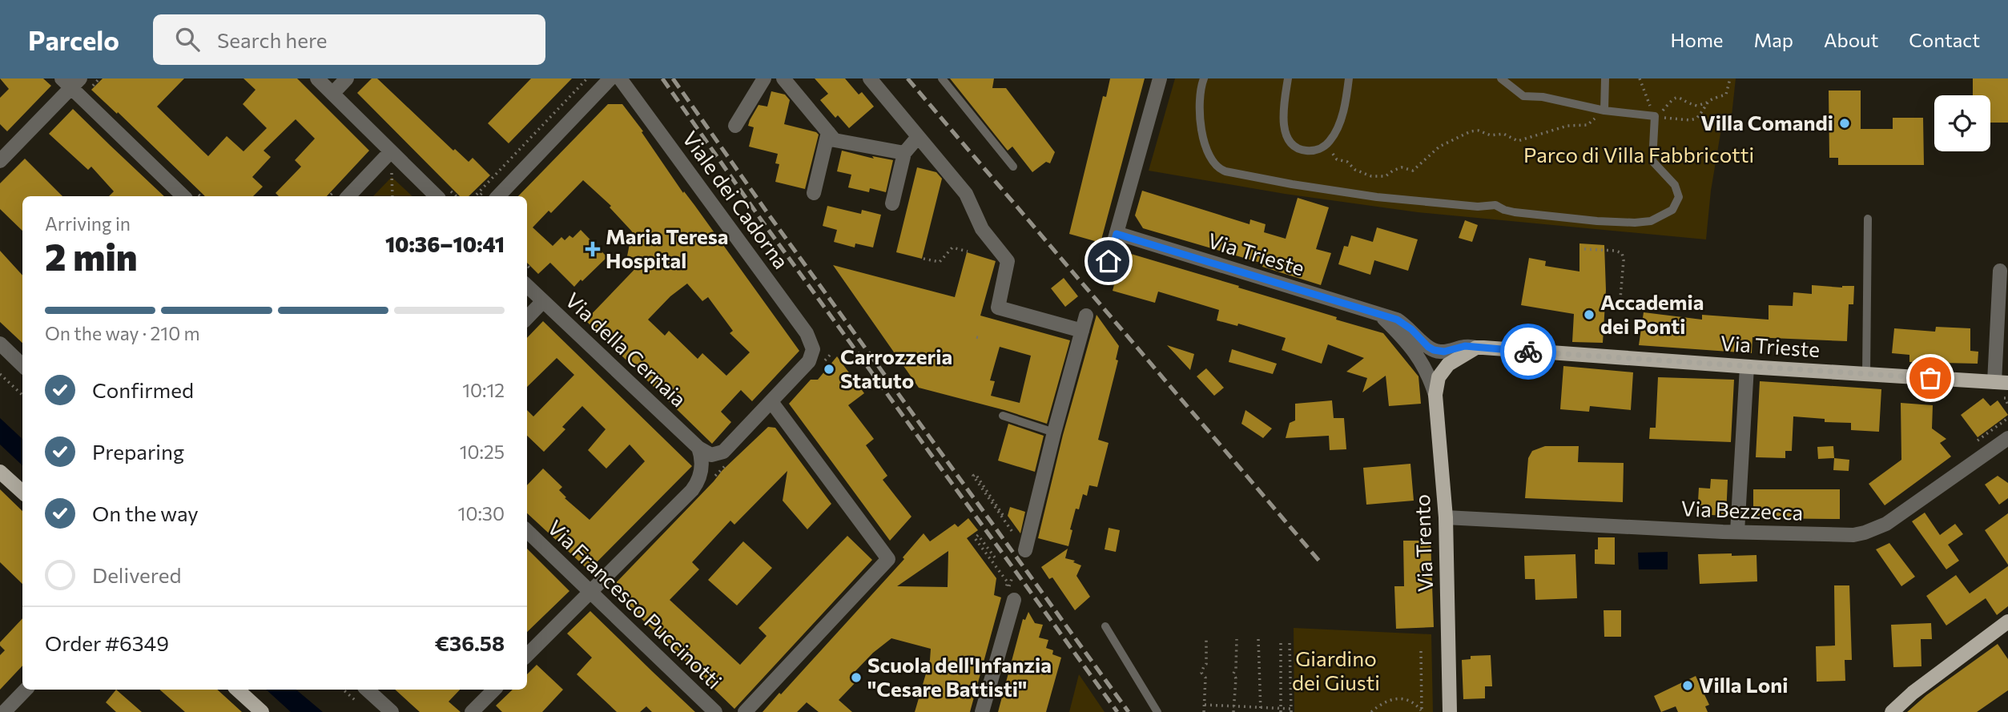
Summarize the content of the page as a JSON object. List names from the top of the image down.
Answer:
{
  "streets": {
    "main road": ["Via Trieste", "Via Trento"],
    "street": [
      "Viale dei Cadorna",
      "Via della Cernaia",
      "Via Bezzecca",
      "Via Francesco Puccinotti"
    ]
  },
  "crossings": [
    ["Via Trieste", "Via Trento"],
    ["Via Bezzecca", "Via Trento"]
  ],
  "parks": ["Parco di Villa Fabbricotti", "Giardino dei Giusti"],
  "places": {
    "other": [
      "Villa Comandi",
      "Accademia dei Ponti",
      "Carrozzeria Statuto",
      "Scuola dell'Infanzia \"Cesare Battisti\"",
      "Villa Loni"
    ],
    "health": ["Maria Teresa Hospital"]
  },
  "page": {
    "header": "Parcelo",
    "search": "Search here",
    "nav": [
      "Home",
      "Map",
      "About",
      "Contact"
    ],
    "heading": ["2 min", "Arriving in", "10:36–10:41"],
    "panel": ["Order #6349", "€36.58"],
    "bar": "On the way · 210 m",
    "list": [
      ["Confirmed", "10:12"],
      ["Preparing", "10:25"],
      ["On the way", "10:30"],
      "Delivered"
    ]
  }
}
